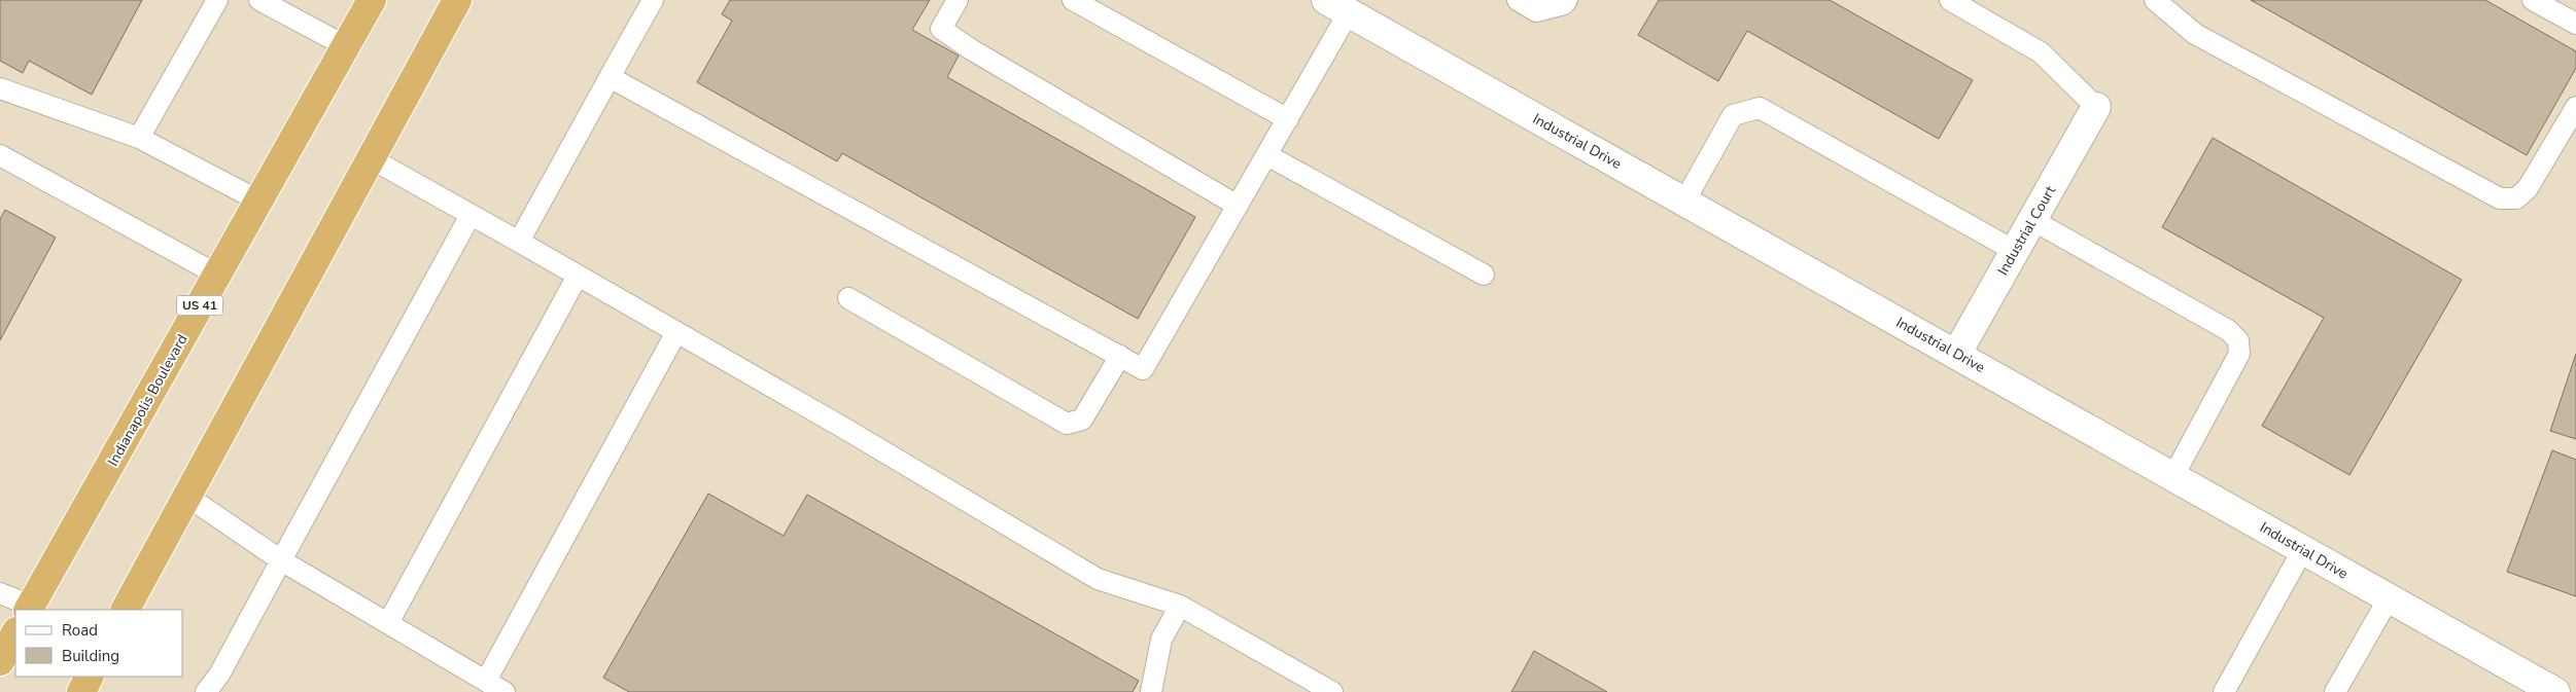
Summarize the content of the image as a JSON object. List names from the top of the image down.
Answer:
{
  "streets": {
    "highway": ["US 41", "Indianapolis Boulevard"],
    "street": ["Industrial Drive", "Industrial Court"]
  },
  "crossings": [
    ["Industrial Drive", "Industrial Court"]
  ],
  "legend": ["Road", "Building"]
}
